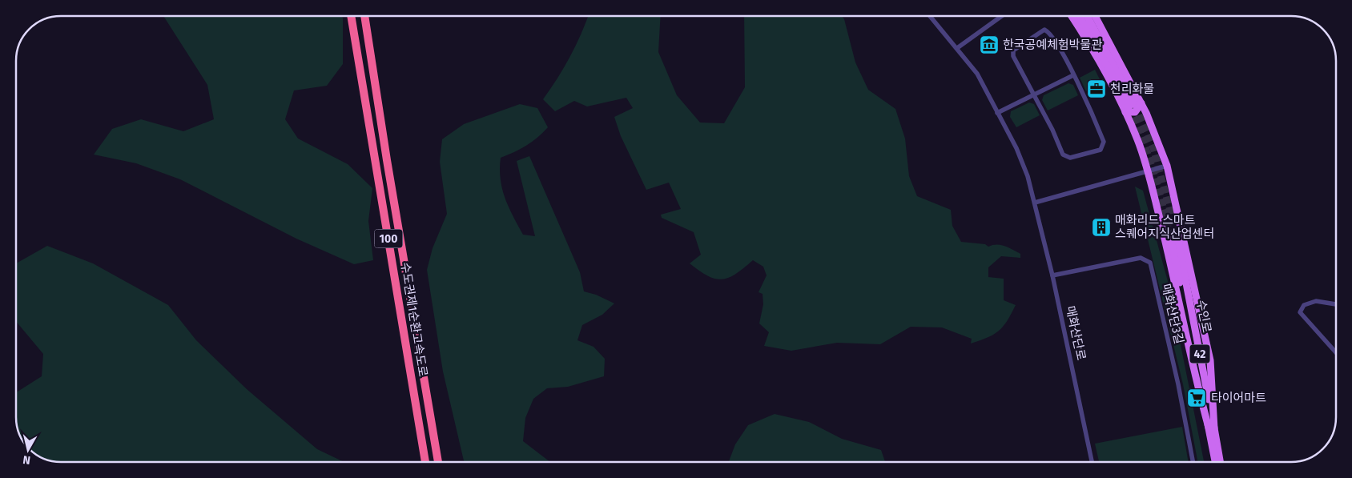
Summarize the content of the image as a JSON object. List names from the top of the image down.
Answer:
{
  "streets": {
    "highway": ["100", "수도권제1순환고속도로"],
    "main road": ["수인로", "42"],
    "street": ["매화산단3길", "매화산단로"]
  },
  "crossings": [
    ["매화산단3길", "매화산단로"]
  ],
  "places": {
    "museum": ["한국공예체험박물관"],
    "office": ["천리화물"],
    "building": ["매화리드 스마트 스퀘어지식산업센터"],
    "supermarket": ["타이어마트"]
  },
  "north": "bottom"
}
